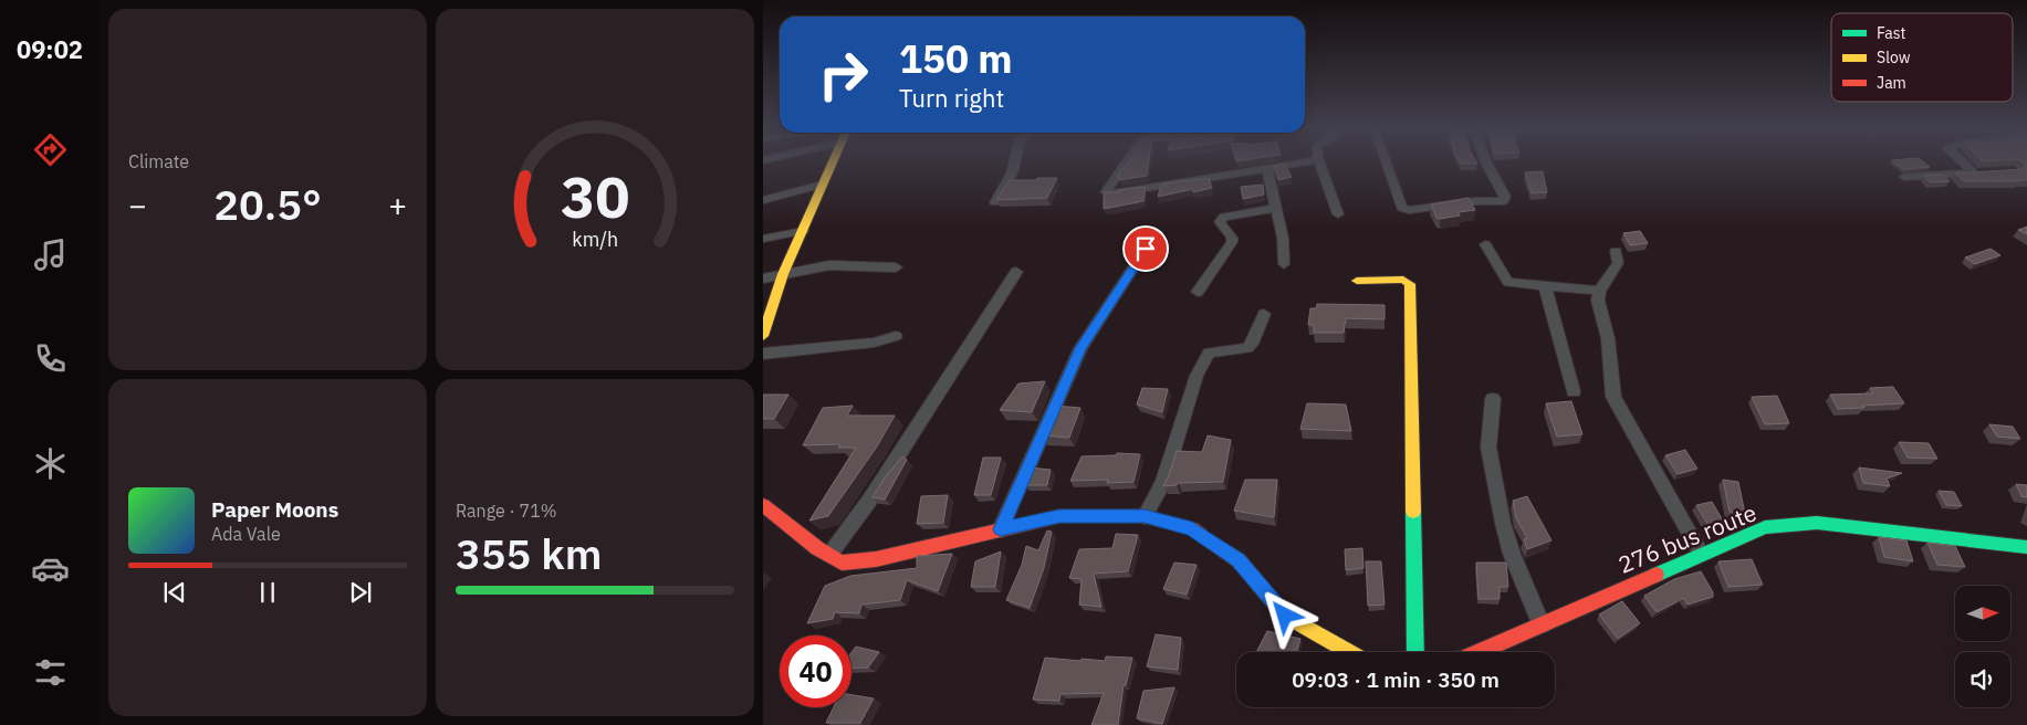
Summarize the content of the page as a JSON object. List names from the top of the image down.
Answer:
{
  "streets": {
    "street": ["276 bus route"]
  },
  "legend": ["Fast", "Slow", "Jam"],
  "north": "right",
  "page": {
    "tabs": "09:02",
    "tile": [
      "Climate",
      ["Range · 71%", "355 km"]
    ],
    "turn": ["150 m", "Turn right"],
    "heat": ["−", "20.5°", "+"],
    "song": ["Paper Moons", "Ada Vale"],
    "limit": "40",
    "trip": "09:03 · 1 min · 350 m",
    "gauge": ["30", "km/h"]
  }
}
